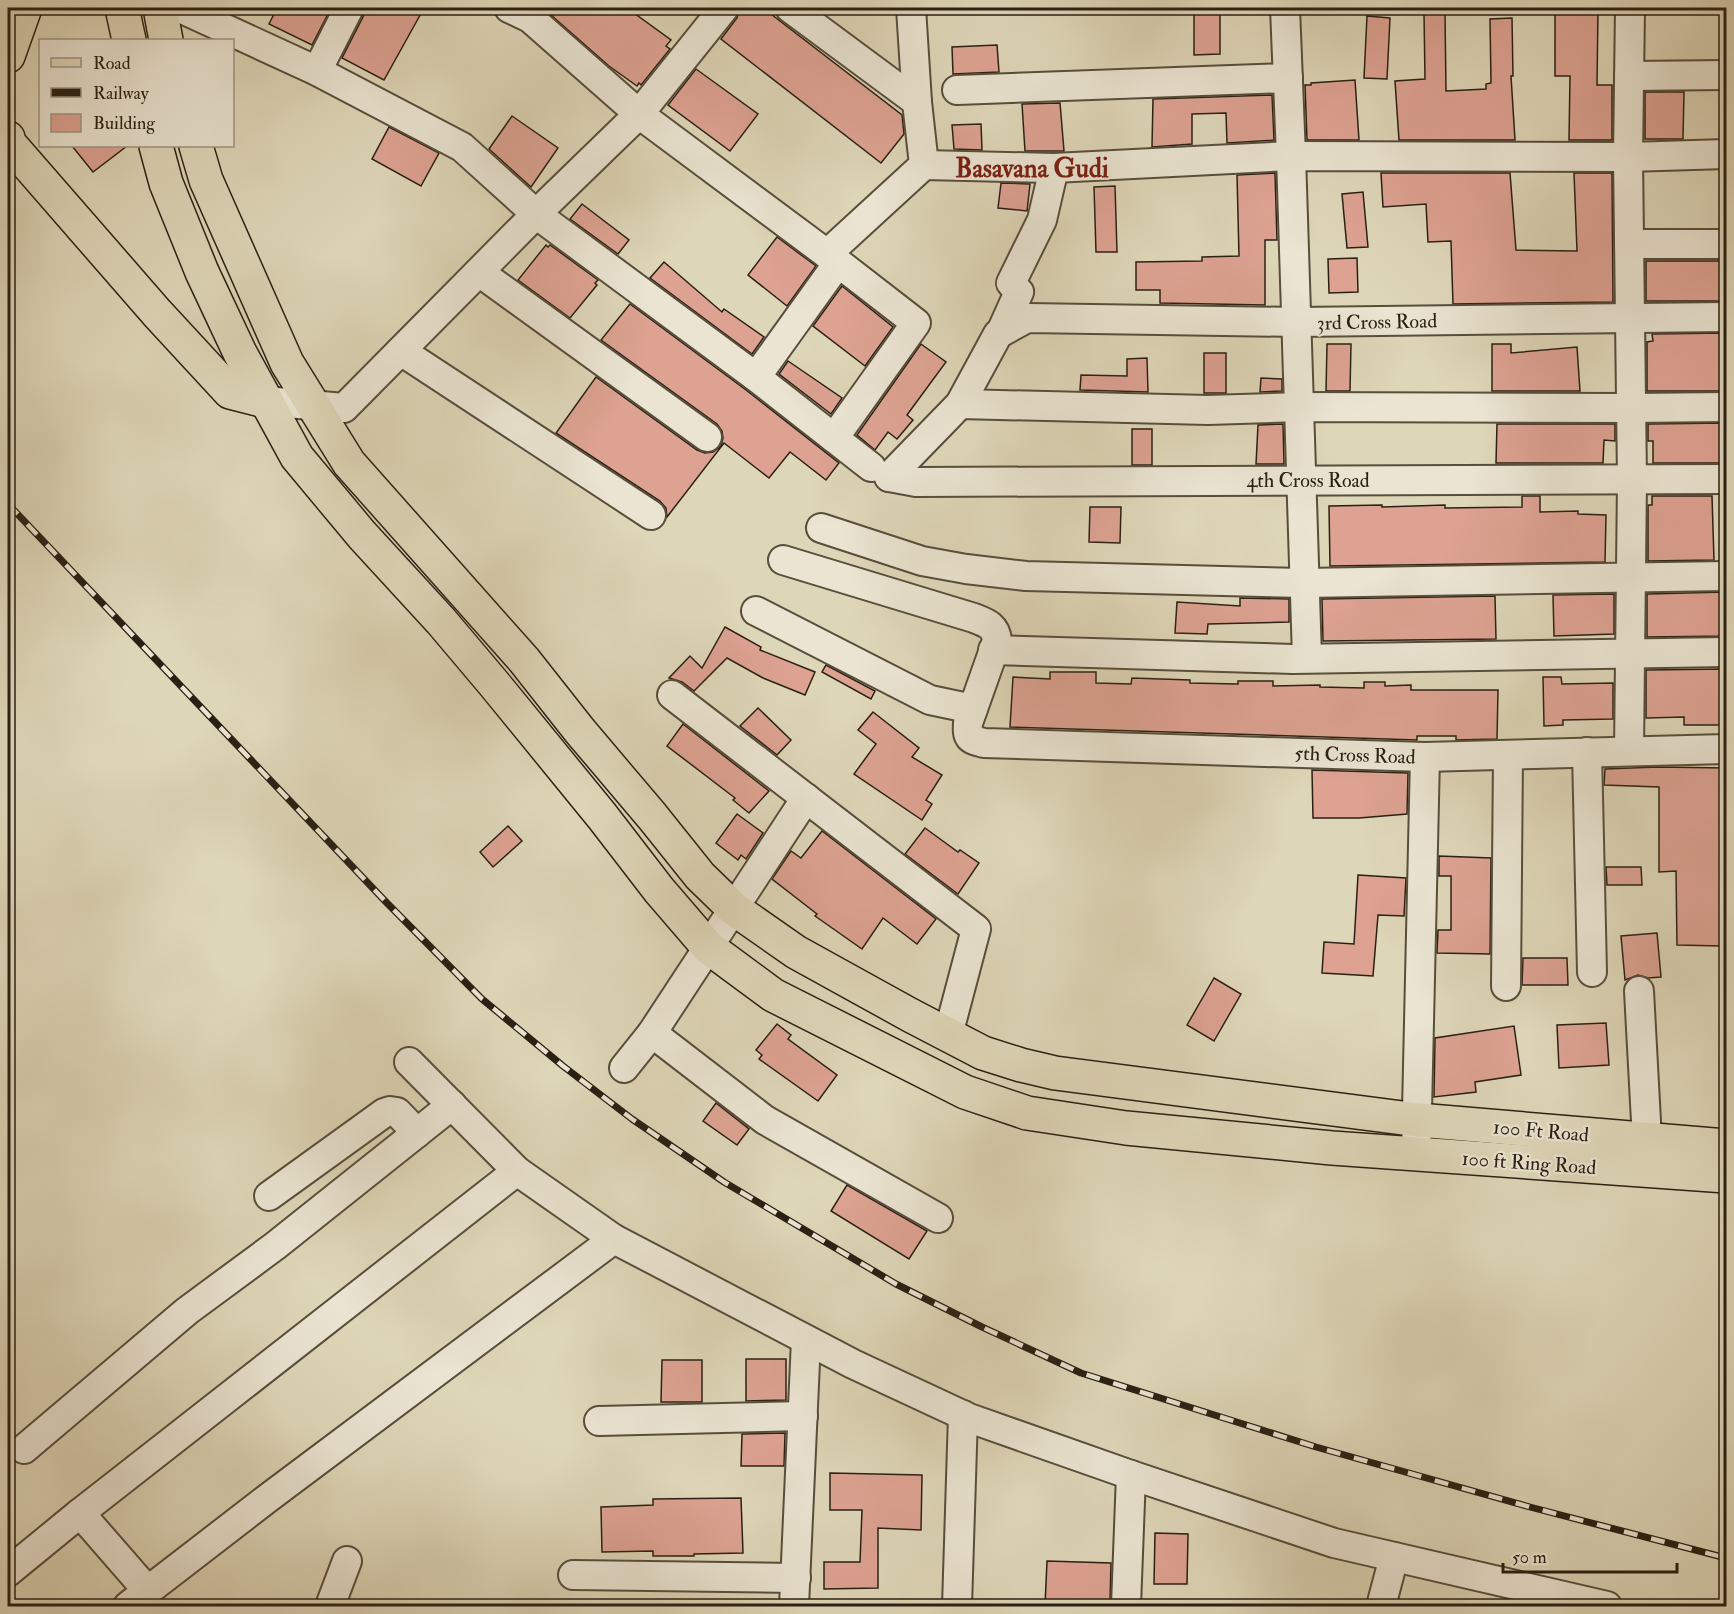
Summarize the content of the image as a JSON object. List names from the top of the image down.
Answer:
{
  "streets": {
    "main road": ["100 Ft Road", "100 ft Ring Road"],
    "street": ["3rd Cross Road", "4th Cross Road", "5th Cross Road"]
  },
  "districts": ["Basavana Gudi"],
  "legend": ["Road", "Railway", "Building"],
  "scale_bar": "50 m"
}
